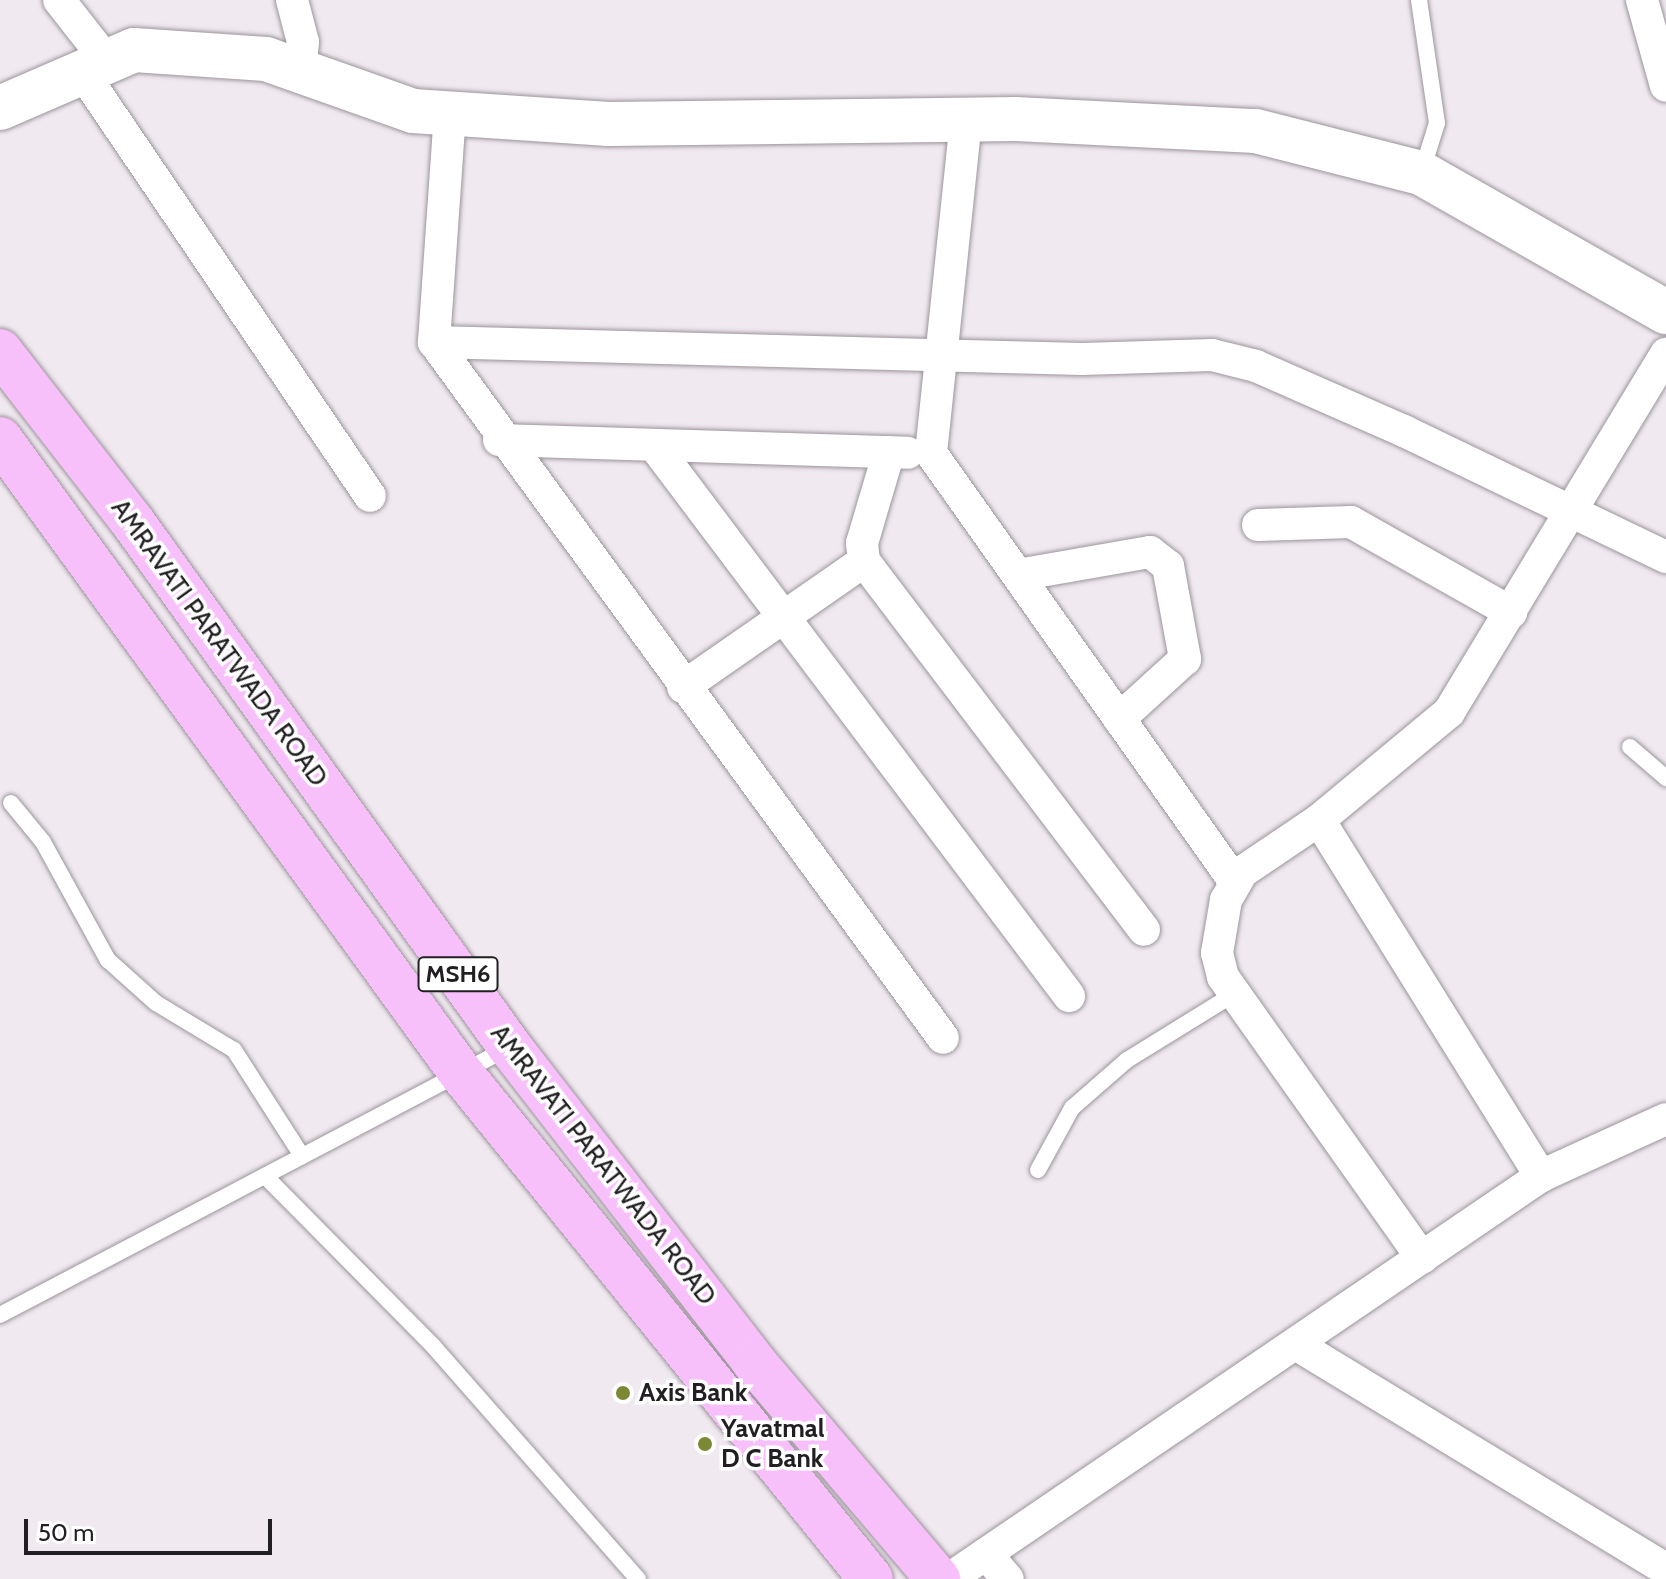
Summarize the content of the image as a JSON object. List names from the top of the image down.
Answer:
{
  "streets": {
    "main road": ["AMRAVATI PARATWADA ROAD", "MSH6"]
  },
  "places": ["Axis Bank", "Yavatmal D C Bank"],
  "scale_bar": "50 m"
}
